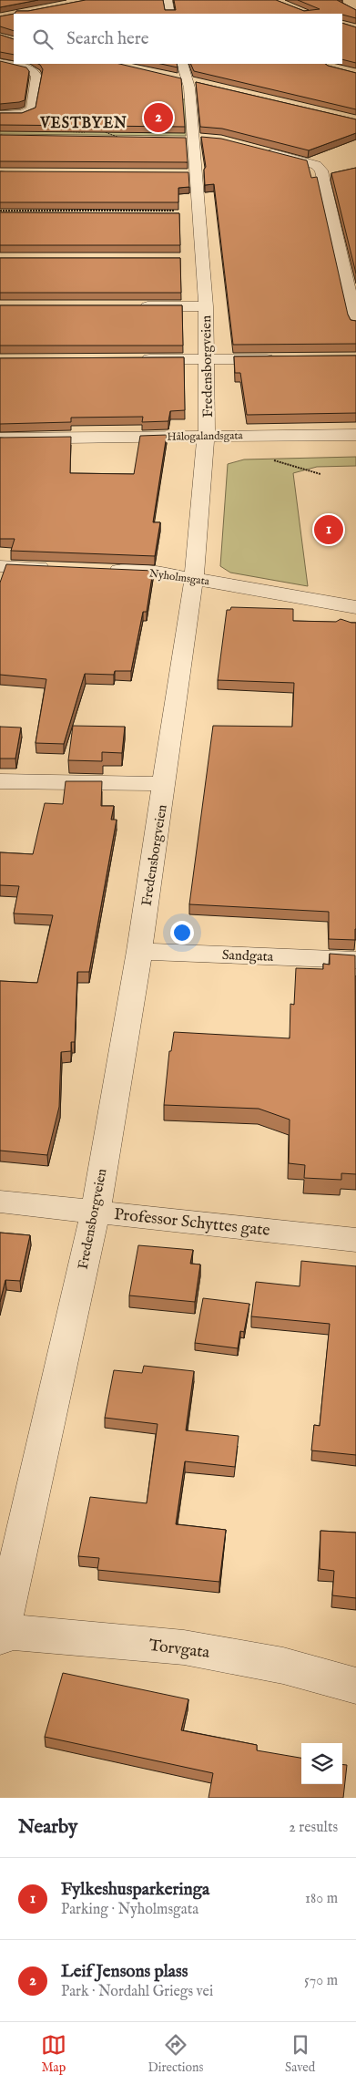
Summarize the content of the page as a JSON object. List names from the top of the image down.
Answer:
{
  "streets": {
    "street": [
      "Fredensborgveien",
      "Hålogalandsgata",
      "Nyholmsgata",
      "Sandgata",
      "Professor Schyttes gate",
      "Torvgata"
    ]
  },
  "crossings": [
    ["Fredensborgveien", "Hålogalandsgata"],
    ["Fredensborgveien", "Nyholmsgata"],
    ["Fredensborgveien", "Sandgata"],
    ["Fredensborgveien", "Professor Schyttes gate"],
    ["Fredensborgveien", "Torvgata"]
  ],
  "districts": ["VESTBYEN"],
  "page": {
    "search": "Search here",
    "pins": ["2", "1"],
    "heading": ["Nearby", "2 results"],
    "list": [
      {
        "mark": "1",
        "name": "Fylkeshusparkeringa",
        "note": "Parking · Nyholmsgata",
        "value": "180 m"
      },
      {
        "mark": "2",
        "name": "Leif Jensons plass",
        "note": "Park · Nordahl Griegs vei",
        "value": "570 m"
      }
    ],
    "nav": ["Map", "Directions", "Saved"]
  }
}
